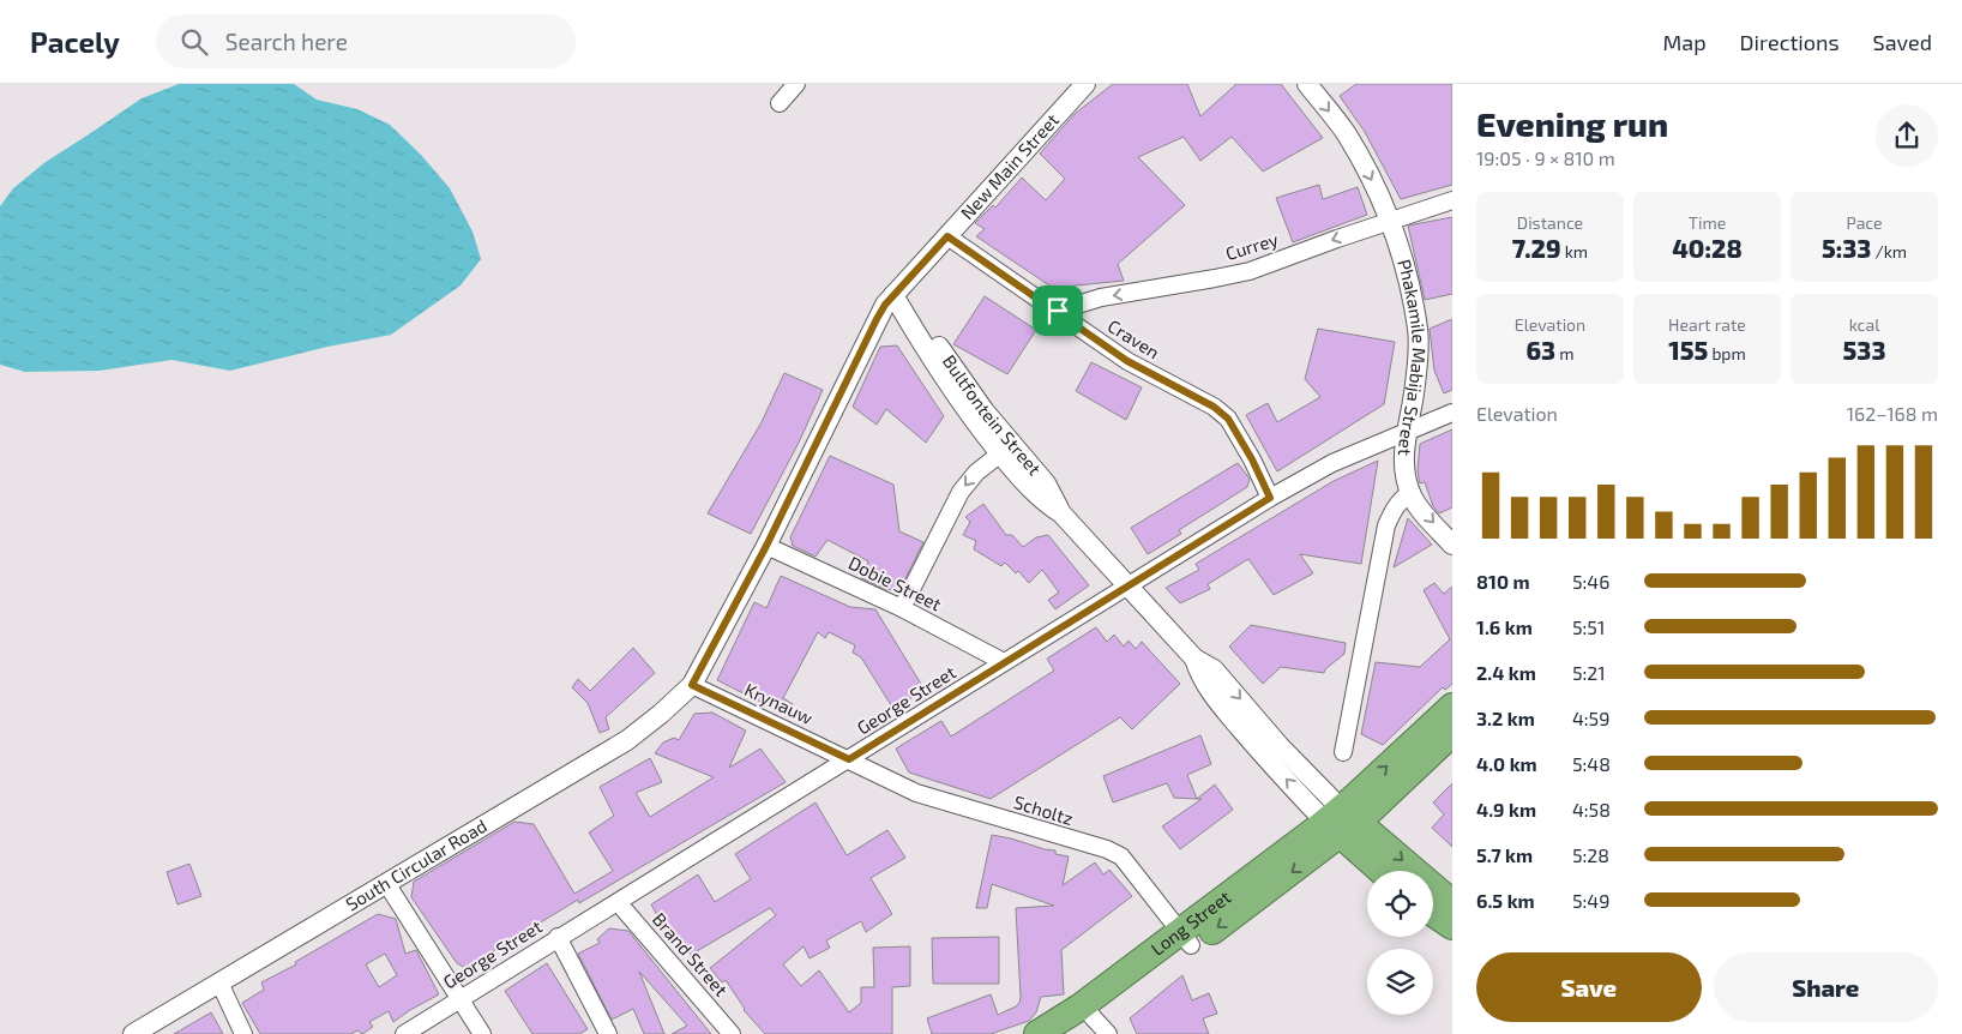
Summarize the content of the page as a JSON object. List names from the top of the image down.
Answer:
{
  "streets": {
    "highway": ["Long Street"],
    "street": [
      "New Main Street",
      "Currey",
      "Craven",
      "Phakamile Mabija Street",
      "Bultfontein Street",
      "Dobie Street",
      "George Street",
      "Krynauw",
      "Scholtz",
      "South Circular Road",
      "Brand Street"
    ]
  },
  "crossings": [
    ["New Main Street", "Craven"],
    ["New Main Street", "Bultfontein Street"],
    ["New Main Street", "Dobie Street"],
    ["New Main Street", "Krynauw"],
    ["New Main Street", "South Circular Road"],
    ["Currey", "Craven"],
    ["Currey", "Phakamile Mabija Street"],
    ["Craven", "George Street"],
    ["Phakamile Mabija Street", "George Street"],
    ["Bultfontein Street", "George Street"],
    ["Bultfontein Street", "Long Street"],
    ["Dobie Street", "George Street"],
    ["George Street", "Krynauw"],
    ["George Street", "Scholtz"],
    ["George Street", "Brand Street"],
    ["Krynauw", "Scholtz"],
    ["Krynauw", "South Circular Road"],
    ["Scholtz", "Long Street"]
  ],
  "one_way": ["Currey", "Phakamile Mabija Street"],
  "page": {
    "header": "Pacely",
    "search": "Search here",
    "nav": ["Map", "Directions", "Saved"],
    "heading": ["Evening run", "19:05 · 9 × 810 m"],
    "stats": [
      ["Distance", "7.29 km"],
      ["Time", "40:28"],
      ["Pace", "5:33 /km"],
      ["Elevation", "63 m"],
      ["Heart rate", "155 bpm"],
      ["kcal", "533"]
    ],
    "chart": ["Elevation", "162–168 m"],
    "list": [
      {
        "name": "810 m",
        "note": "5:46"
      },
      {
        "name": "1.6 km",
        "note": "5:51"
      },
      {
        "name": "2.4 km",
        "note": "5:21"
      },
      {
        "name": "3.2 km",
        "note": "4:59"
      },
      {
        "name": "4.0 km",
        "note": "5:48"
      },
      {
        "name": "4.9 km",
        "note": "4:58"
      },
      {
        "name": "5.7 km",
        "note": "5:28"
      },
      {
        "name": "6.5 km",
        "note": "5:49"
      }
    ],
    "buttons": ["Save", "Share"]
  }
}
